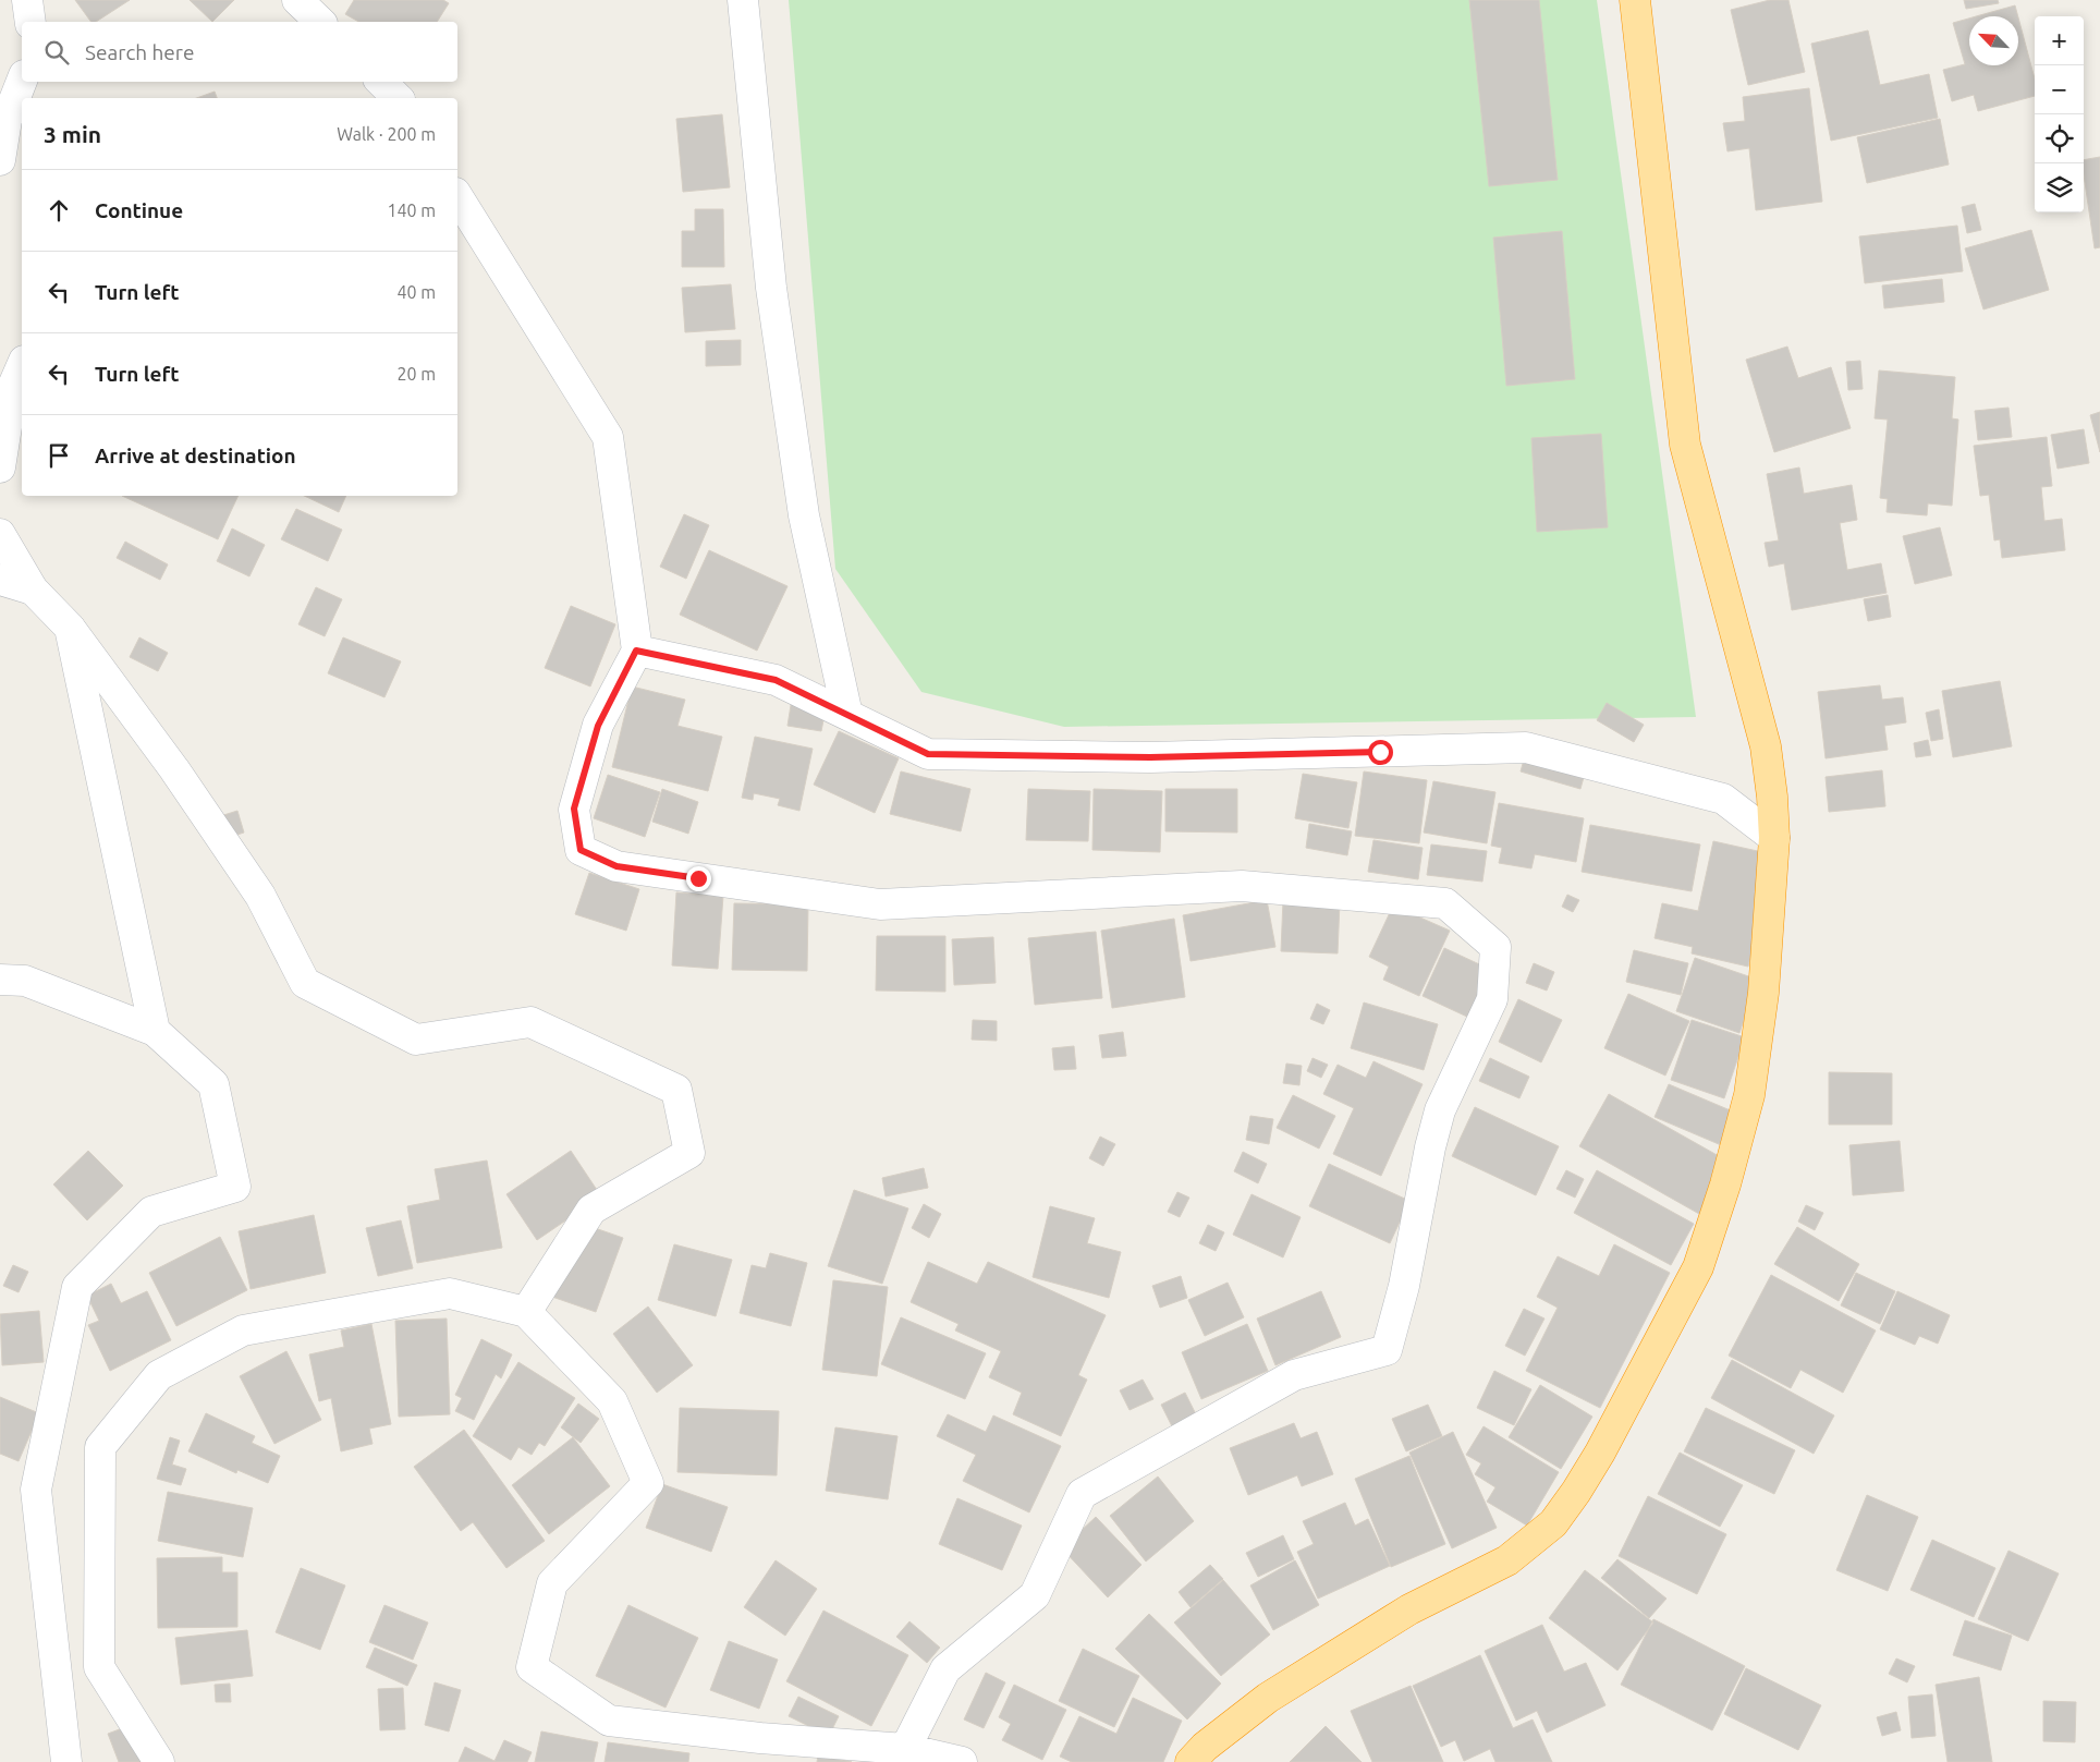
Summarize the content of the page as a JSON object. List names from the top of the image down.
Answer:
{
  "north": "top left",
  "page": {
    "map_buttons": ["+", "−"],
    "search": "Search here",
    "heading": ["3 min", "Walk · 200 m"],
    "list": [
      ["Continue", "140 m"],
      ["Turn left", "40 m"],
      ["Turn left", "20 m"],
      "Arrive at destination"
    ]
  }
}
